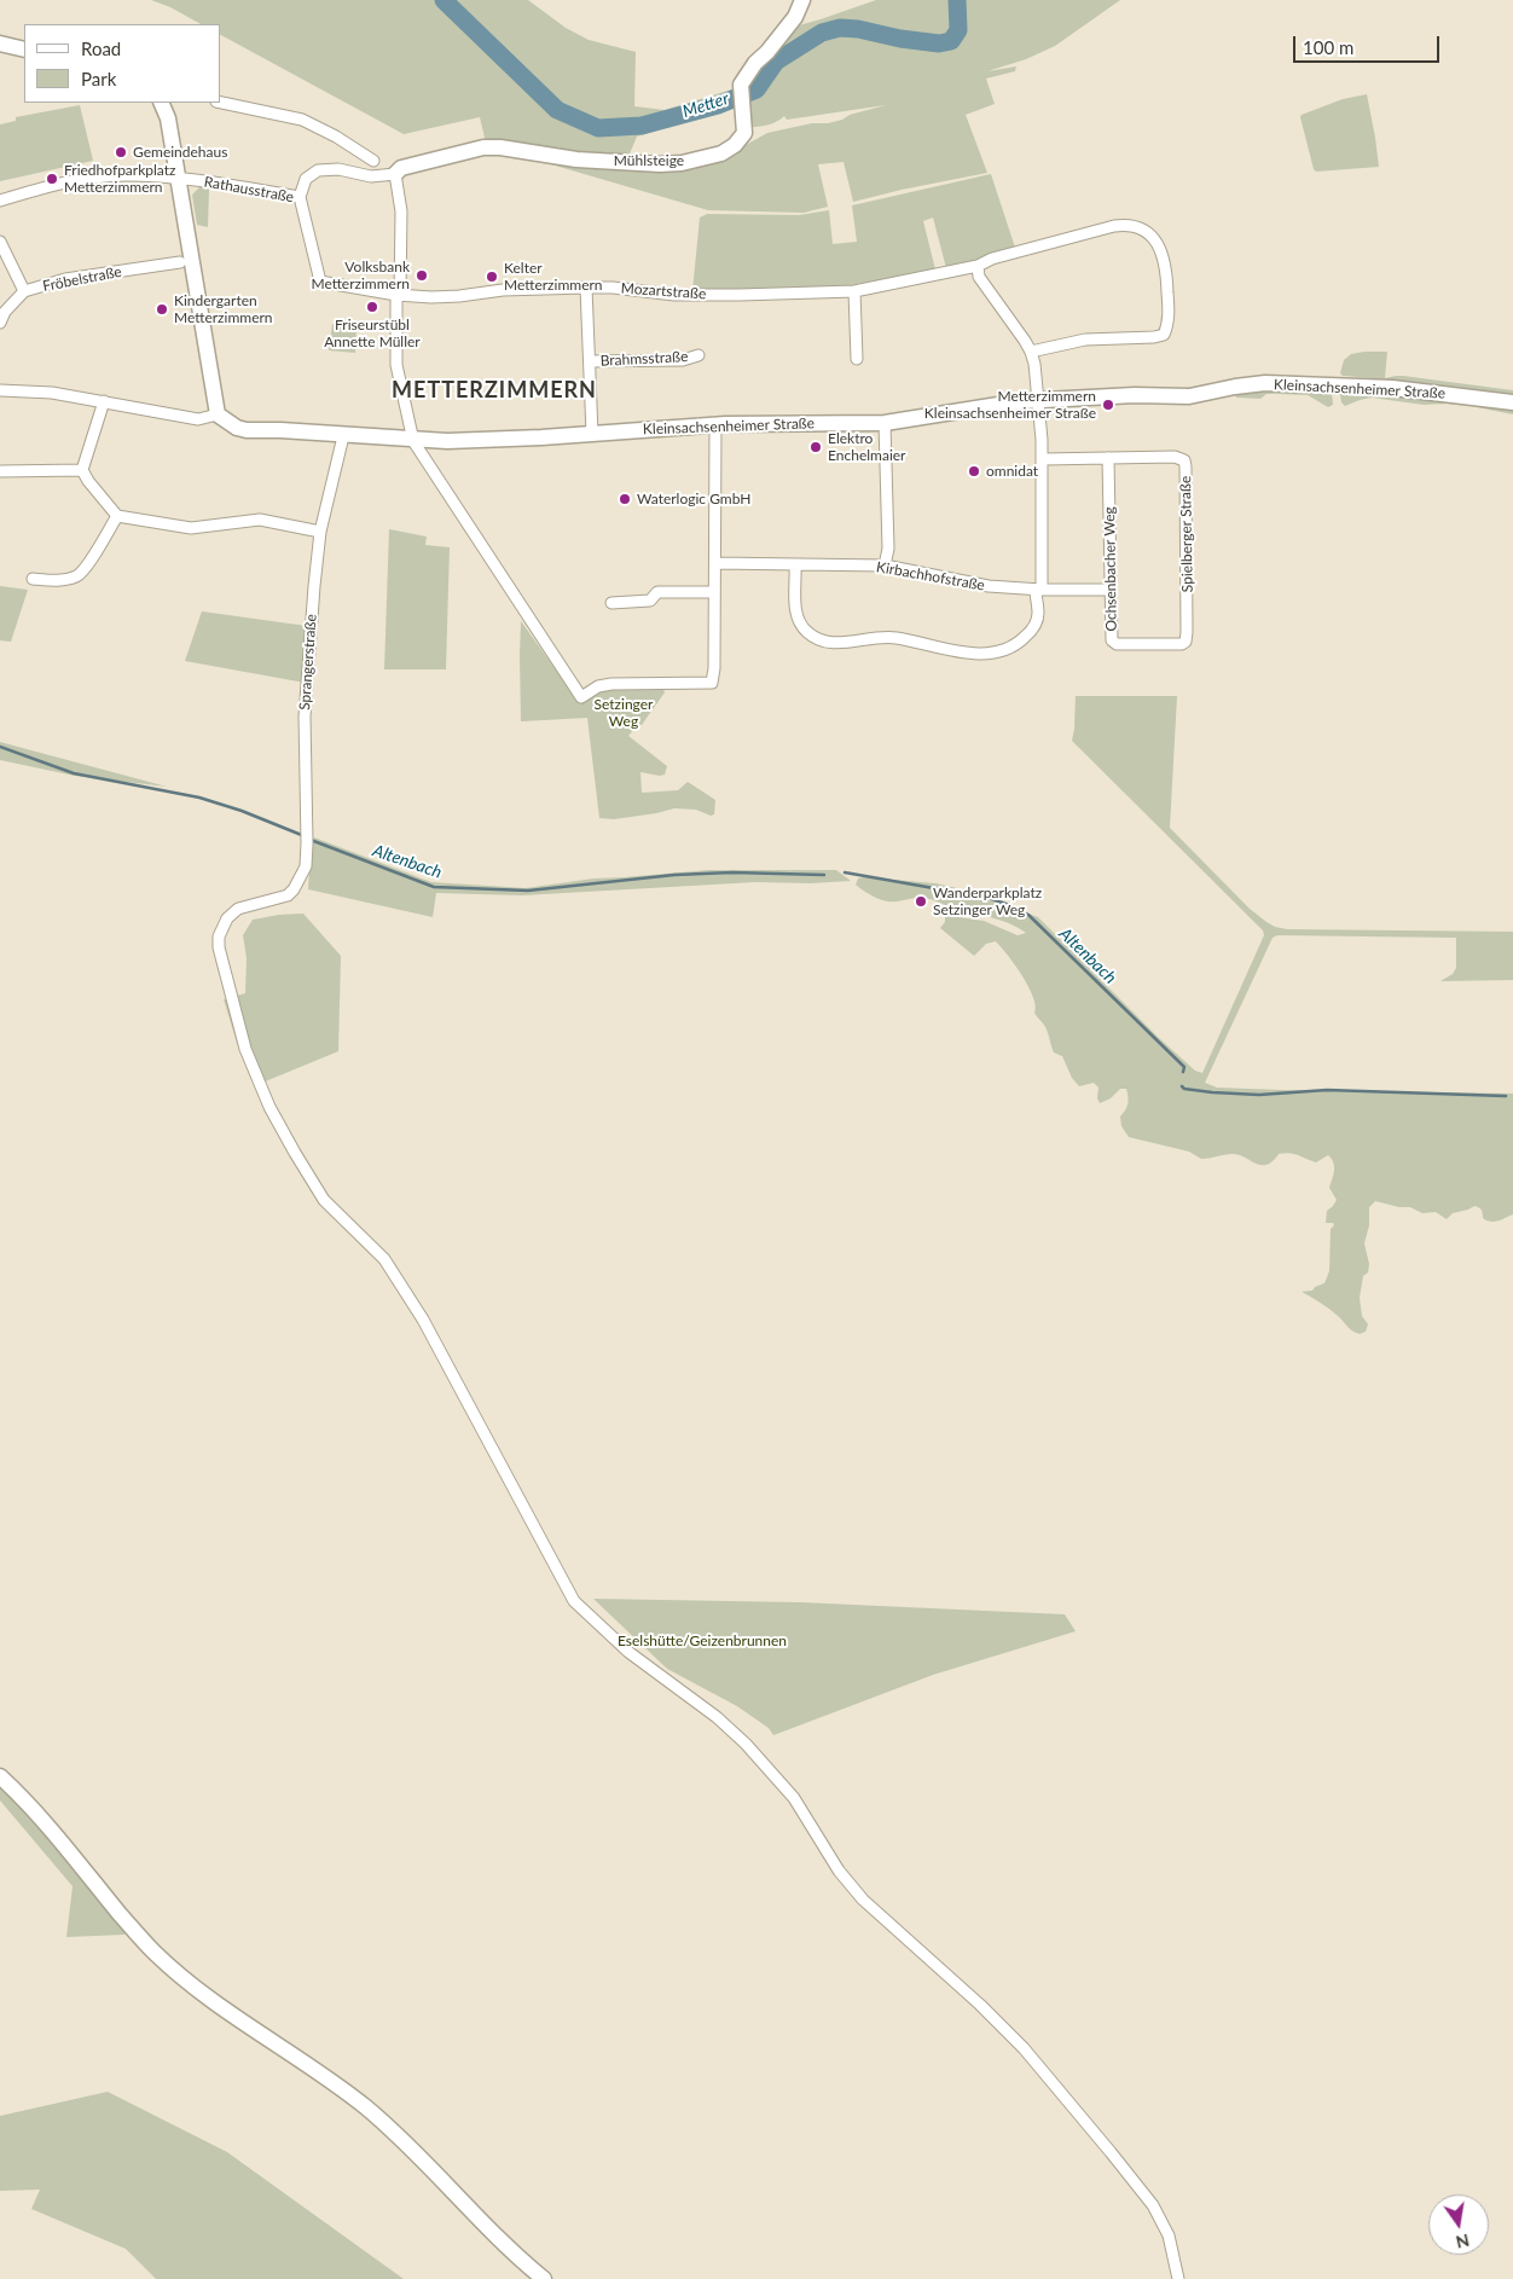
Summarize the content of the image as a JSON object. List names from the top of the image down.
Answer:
{
  "streets": {
    "main road": ["Mühlsteige", "Kleinsachsenheimer Straße"],
    "street": [
      "Rathausstraße",
      "Fröbelstraße",
      "Mozartstraße",
      "Brahmsstraße",
      "Spielberger Straße",
      "Ochsenbacher Weg",
      "Kirbachhofstraße",
      "Sprangerstraße"
    ]
  },
  "crossings": [
    ["Rathausstraße", "Mozartstraße"],
    ["Kleinsachsenheimer Straße", "Sprangerstraße"],
    ["Spielberger Straße", "Ochsenbacher Weg"],
    ["Ochsenbacher Weg", "Kirbachhofstraße"]
  ],
  "districts": ["METTERZIMMERN"],
  "water": ["Metter", "Altenbach"],
  "parks": ["Setzinger Weg", "Eselshütte/Geizenbrunnen"],
  "places": [
    "Gemeindehaus",
    "Friedhofparkplatz Metterzimmern",
    "Volksbank Metterzimmern",
    "Kelter Metterzimmern",
    "Friseurstübl Annette Müller",
    "Kindergarten Metterzimmern",
    "Metterzimmern Kleinsachsenheimer Straße",
    "Elektro Enchelmaier",
    "omnidat",
    "Waterlogic GmbH",
    "Wanderparkplatz Setzinger Weg"
  ],
  "legend": ["Road", "Park"],
  "scale_bar": "100 m",
  "north": "bottom"
}
